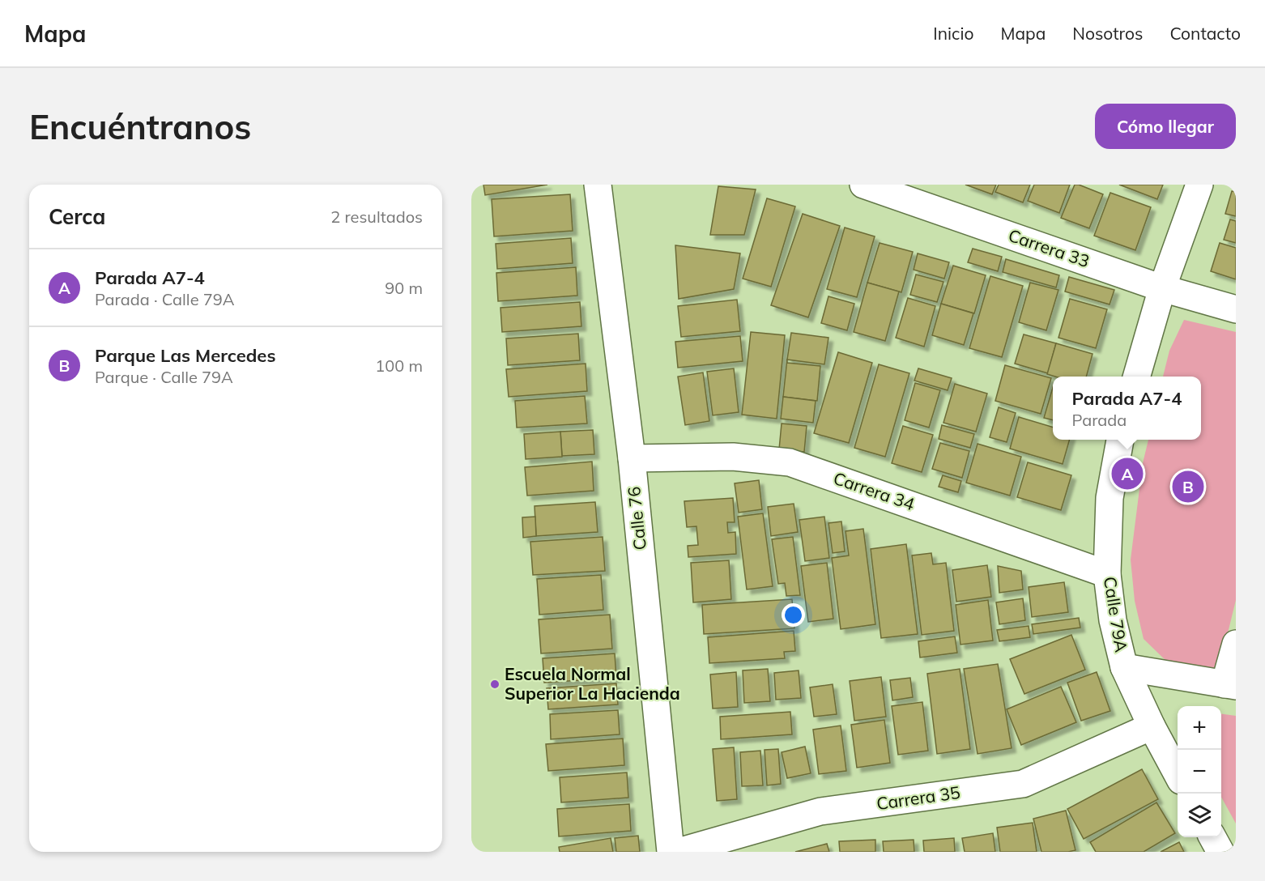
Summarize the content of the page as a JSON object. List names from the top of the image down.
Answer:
{
  "streets": {
    "street": [
      "Carrera 33",
      "Carrera 34",
      "Calle 76",
      "Calle 79A",
      "Carrera 35"
    ]
  },
  "crossings": [
    ["Carrera 34", "Calle 76"],
    ["Carrera 34", "Calle 79A"],
    ["Calle 79A", "Carrera 35"]
  ],
  "places": ["Escuela Normal Superior La Hacienda"],
  "page": {
    "header": "Mapa",
    "nav": [
      "Inicio",
      "Mapa",
      "Nosotros",
      "Contacto"
    ],
    "buttons": "Cómo llegar",
    "title": "Encuéntranos",
    "heading": ["Cerca", "2 resultados"],
    "list": [
      {
        "mark": "A",
        "name": "Parada A7-4",
        "note": "Parada · Calle 79A",
        "value": "90 m"
      },
      {
        "mark": "B",
        "name": "Parque Las Mercedes",
        "note": "Parque · Calle 79A",
        "value": "100 m"
      }
    ],
    "popup": ["Parada A7-4", "Parada"],
    "pins": ["A", "B"],
    "map_buttons": ["+", "−"]
  }
}
